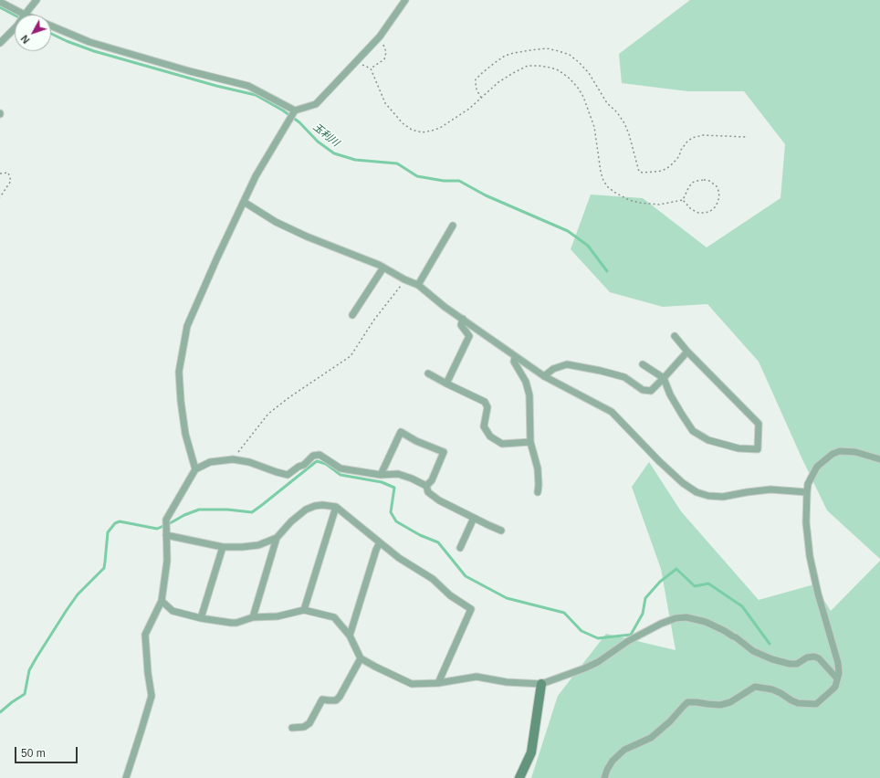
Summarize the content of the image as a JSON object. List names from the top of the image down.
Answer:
{
  "water": ["玉利川"],
  "scale_bar": "50 m",
  "north": "bottom left"
}
